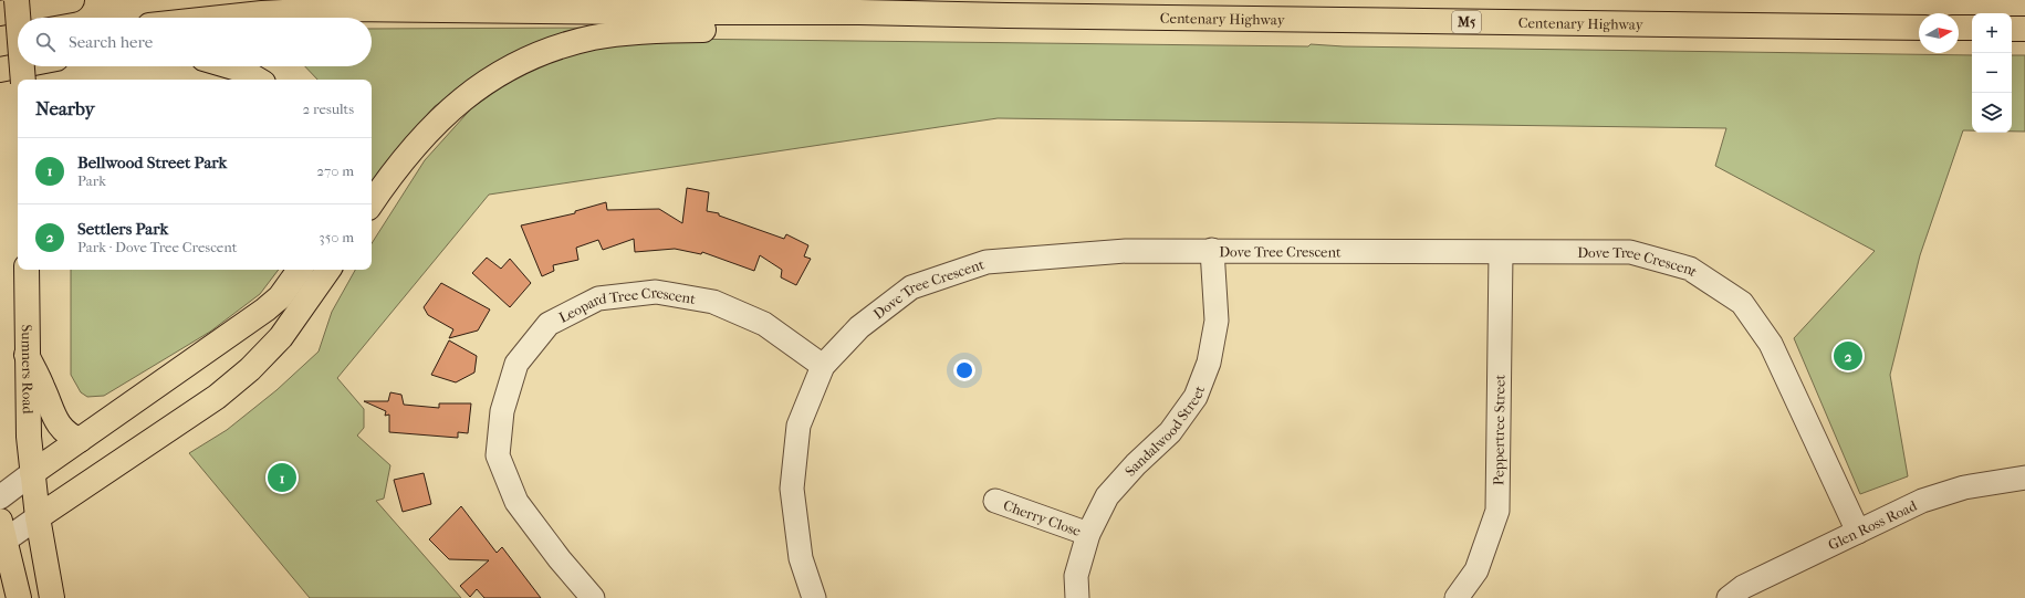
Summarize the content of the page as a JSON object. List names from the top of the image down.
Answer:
{
  "streets": {
    "main road": ["Centenary Highway", "M5", "Sumners Road"],
    "street": [
      "Dove Tree Crescent",
      "Leopard Tree Crescent",
      "Sandalwood Street",
      "Peppertree Street",
      "Cherry Close",
      "Glen Ross Road"
    ]
  },
  "crossings": [
    ["Dove Tree Crescent", "Leopard Tree Crescent"],
    ["Dove Tree Crescent", "Sandalwood Street"],
    ["Dove Tree Crescent", "Peppertree Street"],
    ["Dove Tree Crescent", "Glen Ross Road"],
    ["Sandalwood Street", "Cherry Close"]
  ],
  "north": "right",
  "page": {
    "map_buttons": ["+", "−"],
    "search": "Search here",
    "heading": ["Nearby", "2 results"],
    "list": [
      {
        "mark": "1",
        "name": "Bellwood Street Park",
        "note": "Park",
        "value": "270 m"
      },
      {
        "mark": "2",
        "name": "Settlers Park",
        "note": "Park · Dove Tree Crescent",
        "value": "350 m"
      }
    ],
    "pins": ["2", "1"]
  }
}
